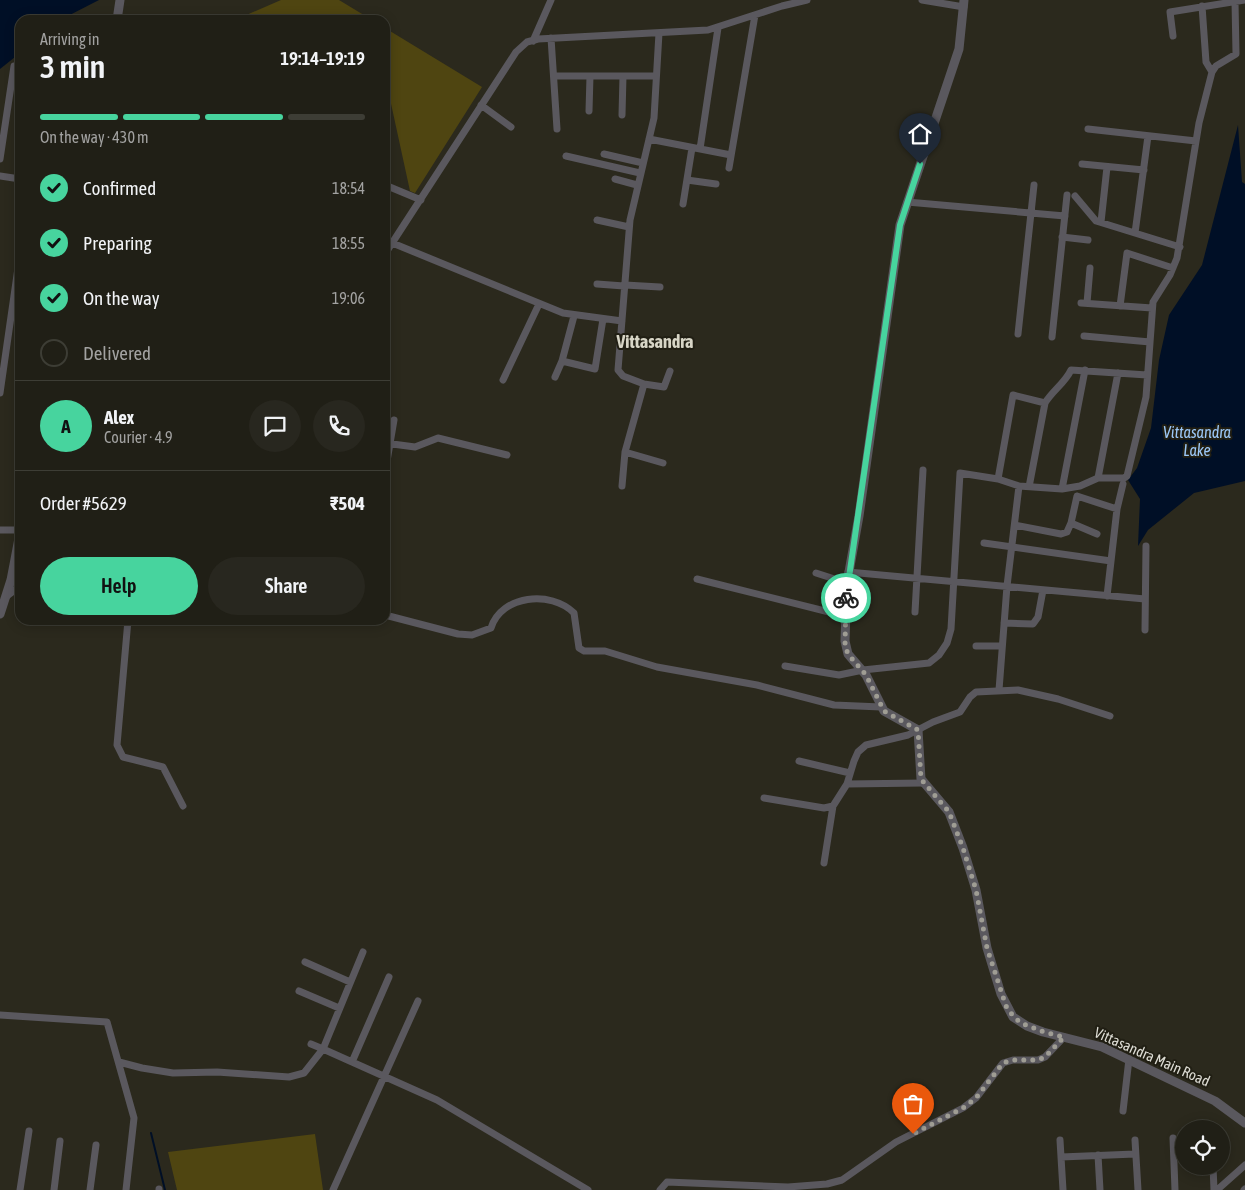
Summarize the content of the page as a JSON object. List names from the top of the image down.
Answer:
{
  "streets": {
    "street": ["Vittasandra Main Road"]
  },
  "districts": ["Vittasandra"],
  "water": ["Vittasandra Lake"],
  "page": {
    "heading": ["3 min", "Arriving in", "19:14–19:19"],
    "panel": [
      "Alex",
      "Courier · 4.9",
      "Order #5629",
      "₹504"
    ],
    "bar": "On the way · 430 m",
    "list": [
      ["Confirmed", "18:54"],
      ["Preparing", "18:55"],
      ["On the way", "19:06"],
      "Delivered"
    ],
    "round": "A",
    "buttons": ["Help", "Share"]
  }
}
